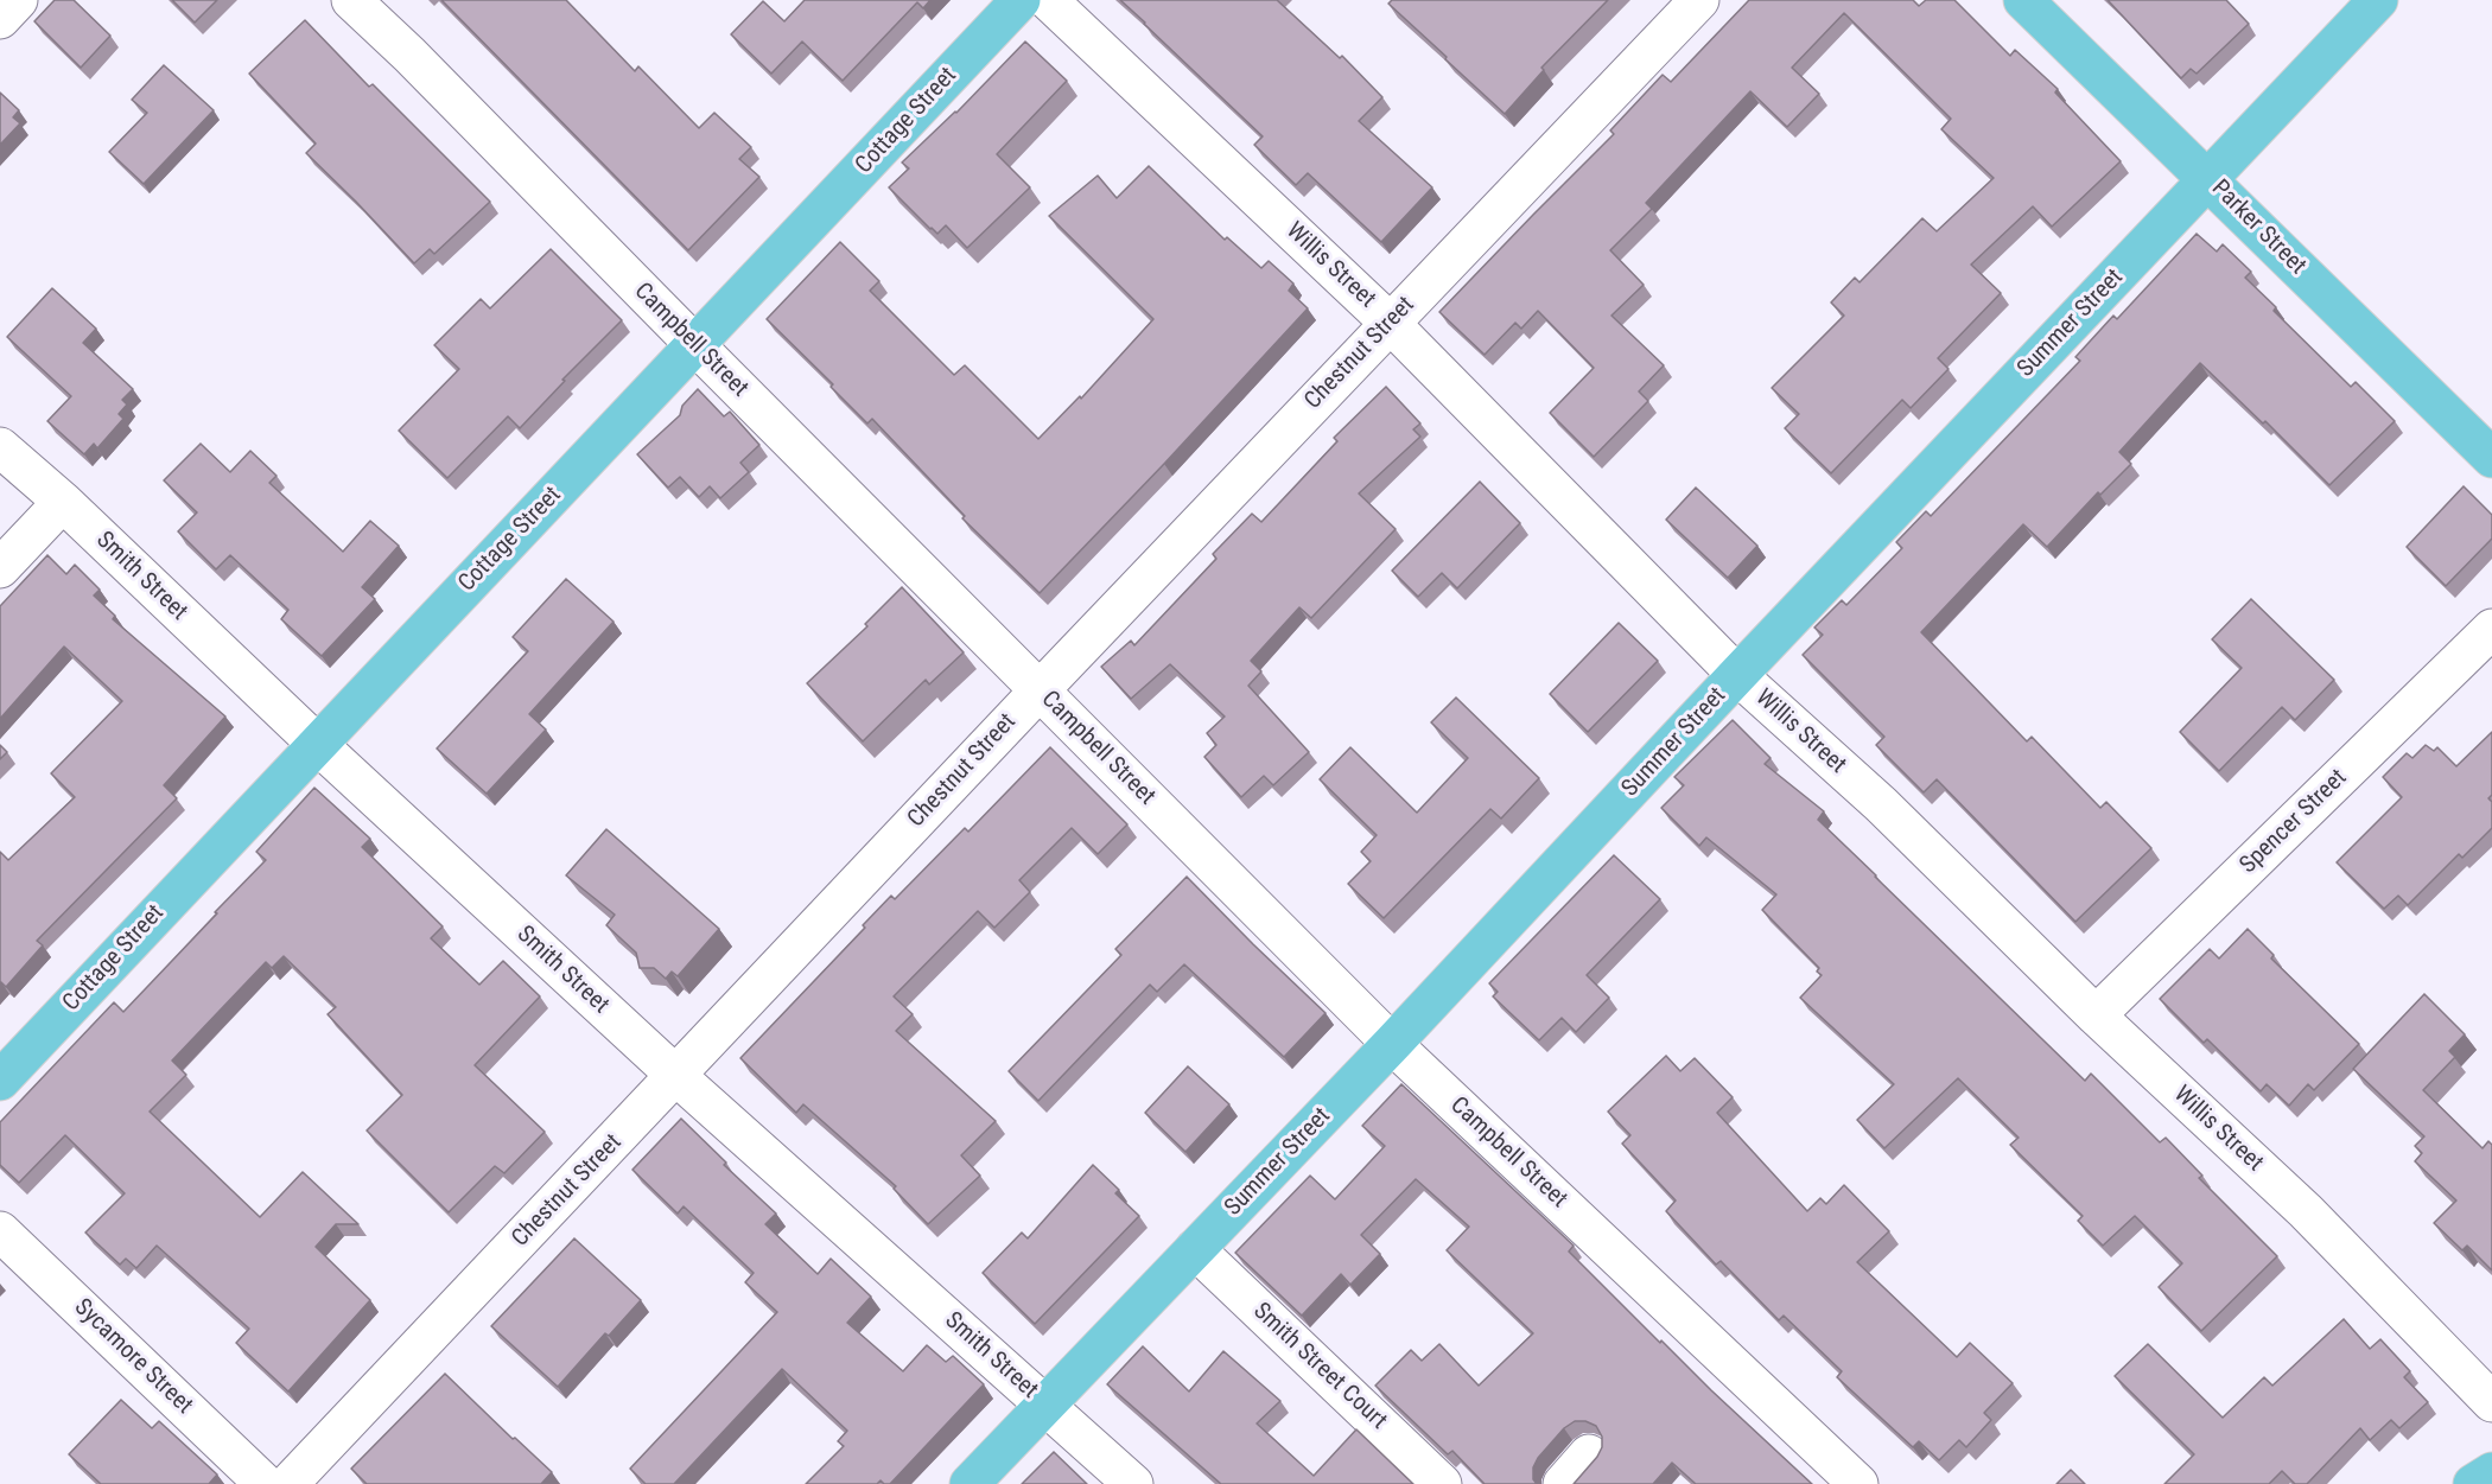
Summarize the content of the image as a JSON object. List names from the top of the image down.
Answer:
{
  "streets": {
    "main road": ["Cottage Street", "Parker Street", "Summer Street"],
    "street": [
      "Willis Street",
      "Campbell Street",
      "Chestnut Street",
      "Smith Street",
      "Spencer Street",
      "Sycamore Street",
      "Smith Street Court"
    ]
  },
  "crossings": [
    ["Cottage Street", "Campbell Street"],
    ["Cottage Street", "Smith Street"],
    ["Parker Street", "Summer Street"],
    ["Willis Street", "Summer Street"],
    ["Willis Street", "Chestnut Street"],
    ["Willis Street", "Spencer Street"],
    ["Summer Street", "Campbell Street"],
    ["Summer Street", "Smith Street"],
    ["Summer Street", "Smith Street Court"],
    ["Campbell Street", "Chestnut Street"],
    ["Chestnut Street", "Smith Street"]
  ]
}
